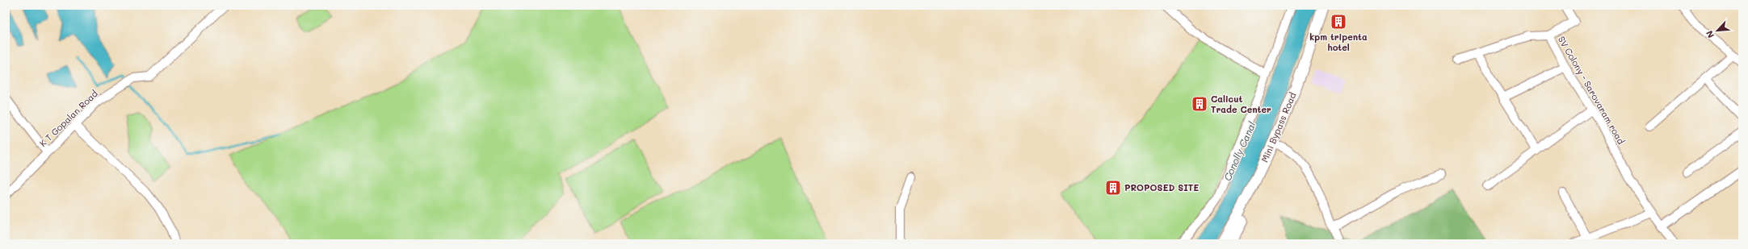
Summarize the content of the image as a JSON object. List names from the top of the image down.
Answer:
{
  "streets": {
    "main road": ["Mini Bypass Road"],
    "street": ["SV Colony - Sarovaram road", "K T Gopalan Road"]
  },
  "water": ["Conolly Canal"],
  "places": {
    "building": ["kpm tripenta hotel", "Calicut Trade Center", "PROPOSED SITE"]
  },
  "north": "bottom left"
}
